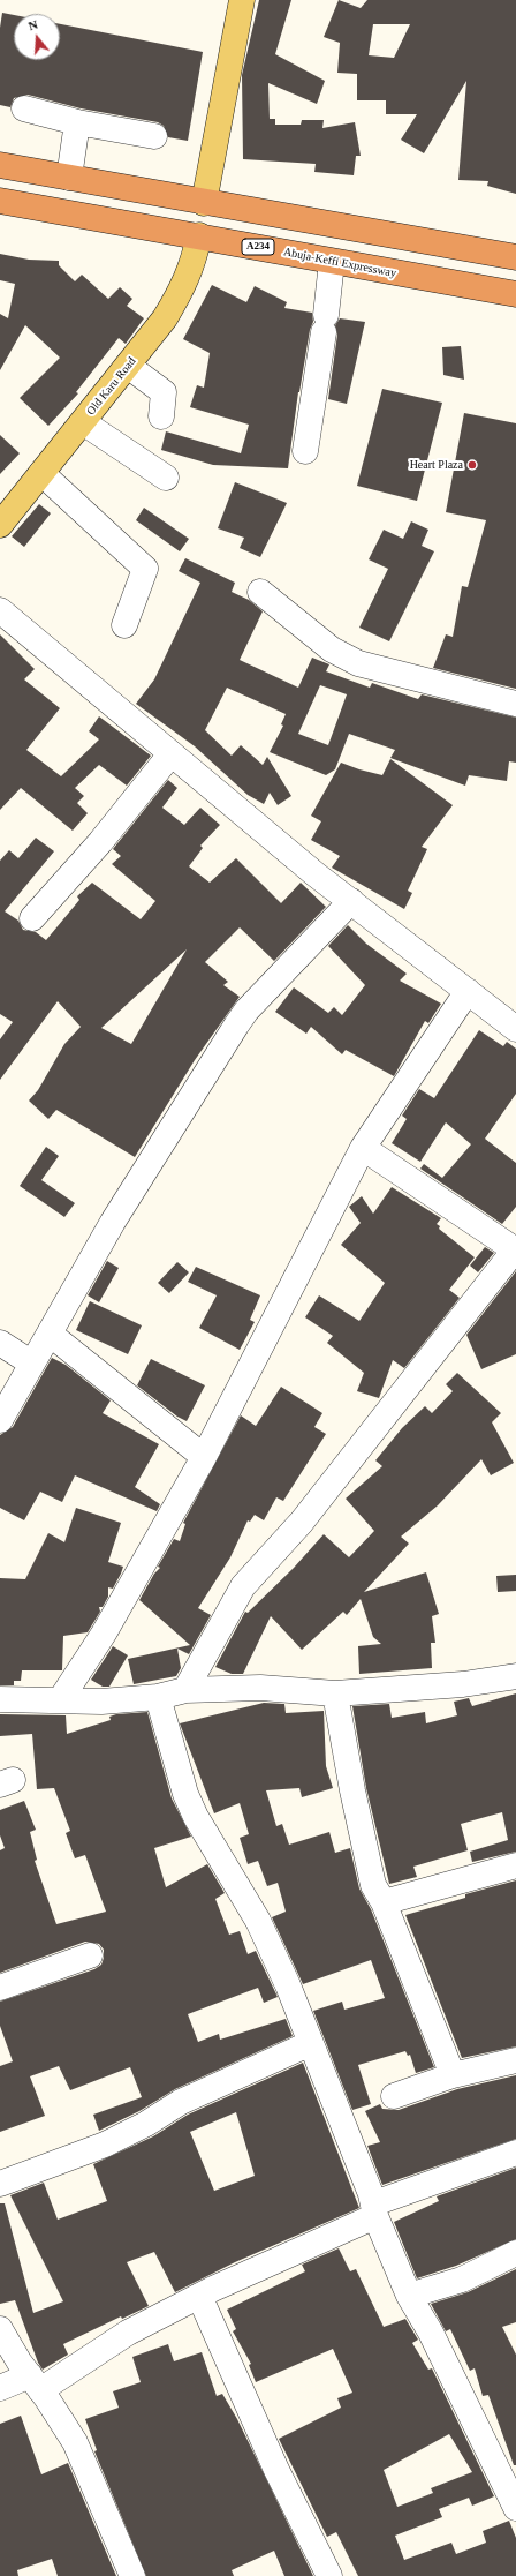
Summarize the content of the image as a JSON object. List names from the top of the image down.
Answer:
{
  "streets": {
    "highway": ["A234", "Abuja-Keffi Expressway"],
    "main road": ["Old Karu Road"]
  },
  "crossings": [
    ["Abuja-Keffi Expressway", "Old Karu Road"]
  ],
  "places": ["Heart Plaza"],
  "north": "top"
}
